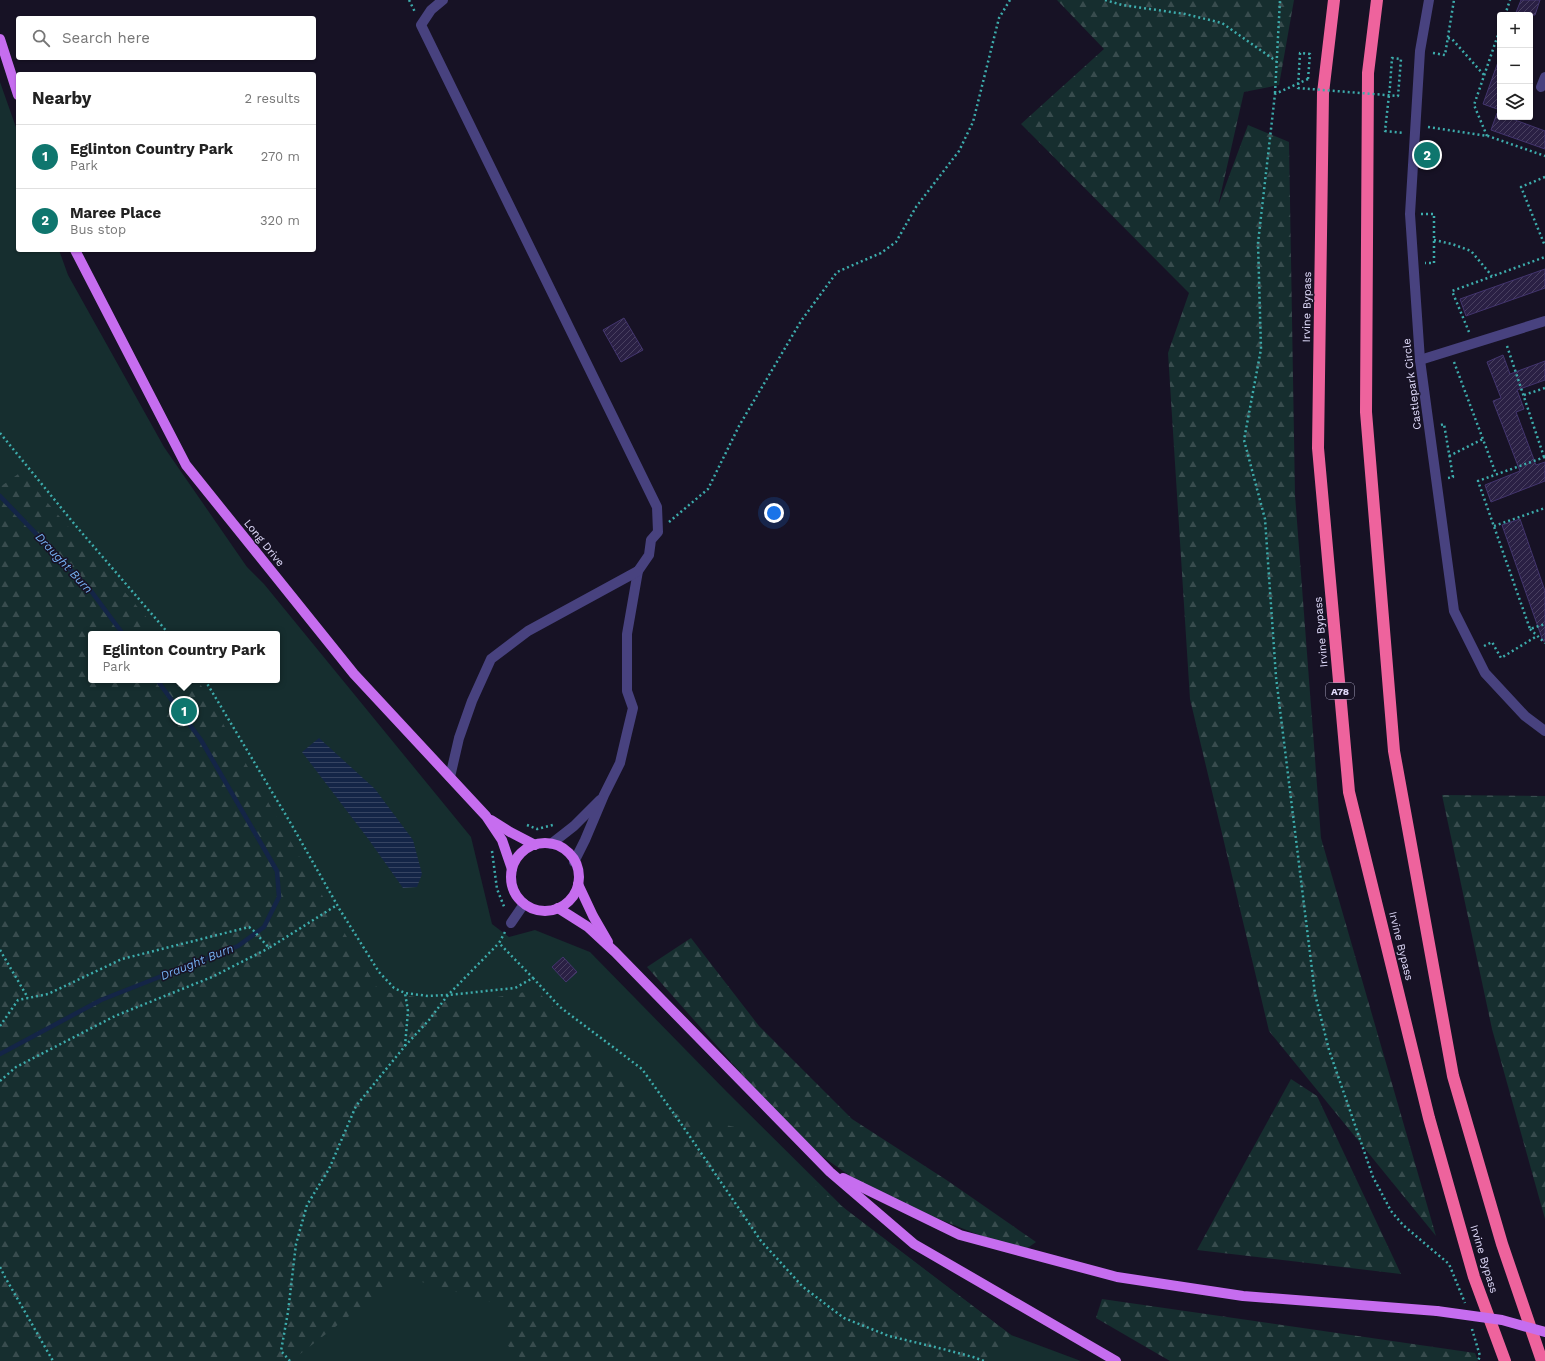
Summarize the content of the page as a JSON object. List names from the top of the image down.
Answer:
{
  "streets": {
    "highway": ["Irvine Bypass", "A78"],
    "main road": ["Long Drive"],
    "street": ["Castlepark Circle"]
  },
  "water": ["Draught Burn"],
  "page": {
    "map_buttons": ["+", "−"],
    "search": "Search here",
    "heading": ["Nearby", "2 results"],
    "list": [
      {
        "mark": "1",
        "name": "Eglinton Country Park",
        "note": "Park",
        "value": "270 m"
      },
      {
        "mark": "2",
        "name": "Maree Place",
        "note": "Bus stop",
        "value": "320 m"
      }
    ],
    "pins": ["2", "1"],
    "popup": ["Eglinton Country Park", "Park"]
  }
}
